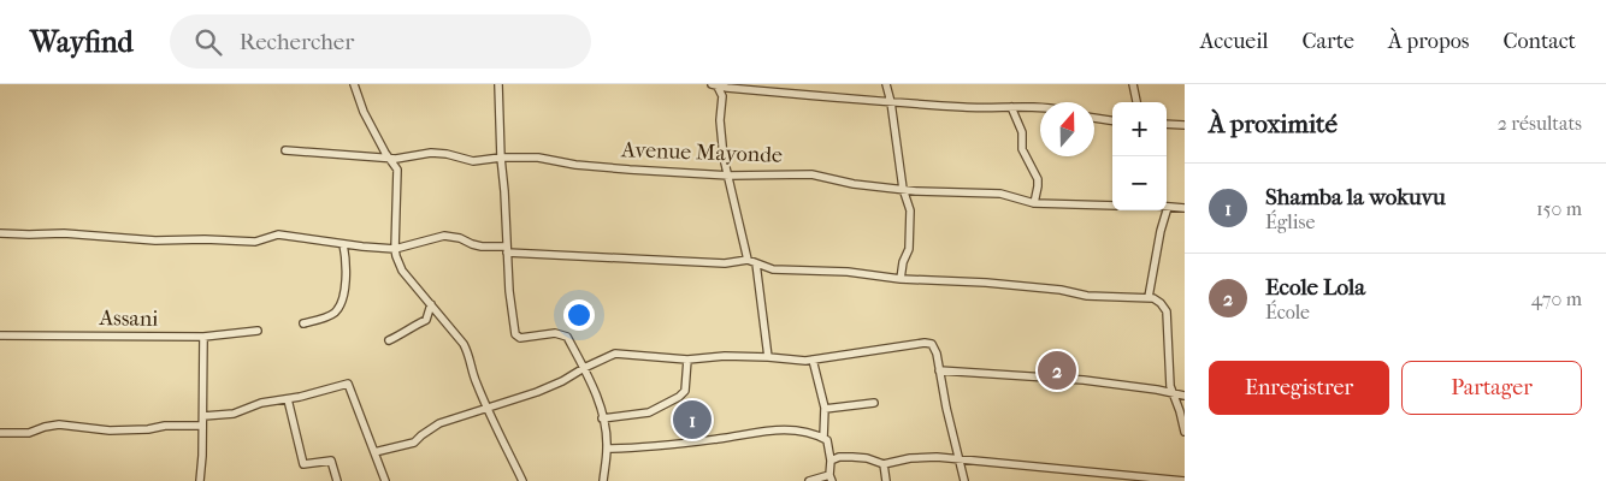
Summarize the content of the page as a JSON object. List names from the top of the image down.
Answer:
{
  "streets": {
    "street": ["Avenue Mayonde", "Assani"]
  },
  "north": "top",
  "page": {
    "header": "Wayfind",
    "search": "Rechercher",
    "nav": [
      "Accueil",
      "Carte",
      "À propos",
      "Contact"
    ],
    "heading": ["À proximité", "2 résultats"],
    "map_buttons": ["+", "−"],
    "list": [
      {
        "mark": "1",
        "name": "Shamba la wokuvu",
        "note": "Église",
        "value": "150 m"
      },
      {
        "mark": "2",
        "name": "Ecole Lola",
        "note": "École",
        "value": "470 m"
      }
    ],
    "buttons": ["Enregistrer", "Partager"],
    "pins": ["2", "1"]
  }
}
